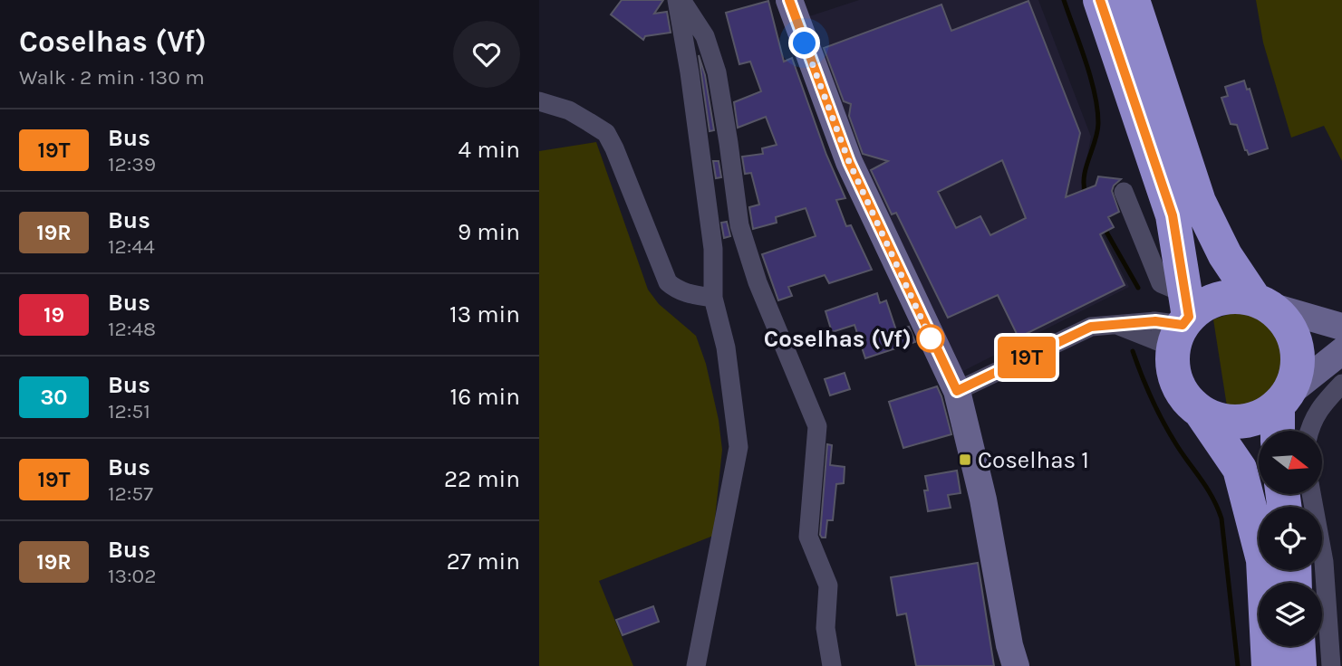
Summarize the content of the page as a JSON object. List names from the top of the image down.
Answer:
{
  "places": {
    "other": ["Coselhas (Vf)"],
    "transit": ["Coselhas 1"]
  },
  "lines": ["bus line 19T"],
  "north": "right",
  "page": {
    "heading": ["Coselhas (Vf)", "Walk · 2 min · 130 m"],
    "on_map": "19T",
    "list": [
      {
        "mark": "19T",
        "name": "Bus",
        "note": "12:39",
        "value": "4 min"
      },
      {
        "mark": "19R",
        "name": "Bus",
        "note": "12:44",
        "value": "9 min"
      },
      {
        "mark": "19",
        "name": "Bus",
        "note": "12:48",
        "value": "13 min"
      },
      {
        "mark": "30",
        "name": "Bus",
        "note": "12:51",
        "value": "16 min"
      },
      {
        "mark": "19T",
        "name": "Bus",
        "note": "12:57",
        "value": "22 min"
      },
      {
        "mark": "19R",
        "name": "Bus",
        "note": "13:02",
        "value": "27 min"
      }
    ]
  }
}
